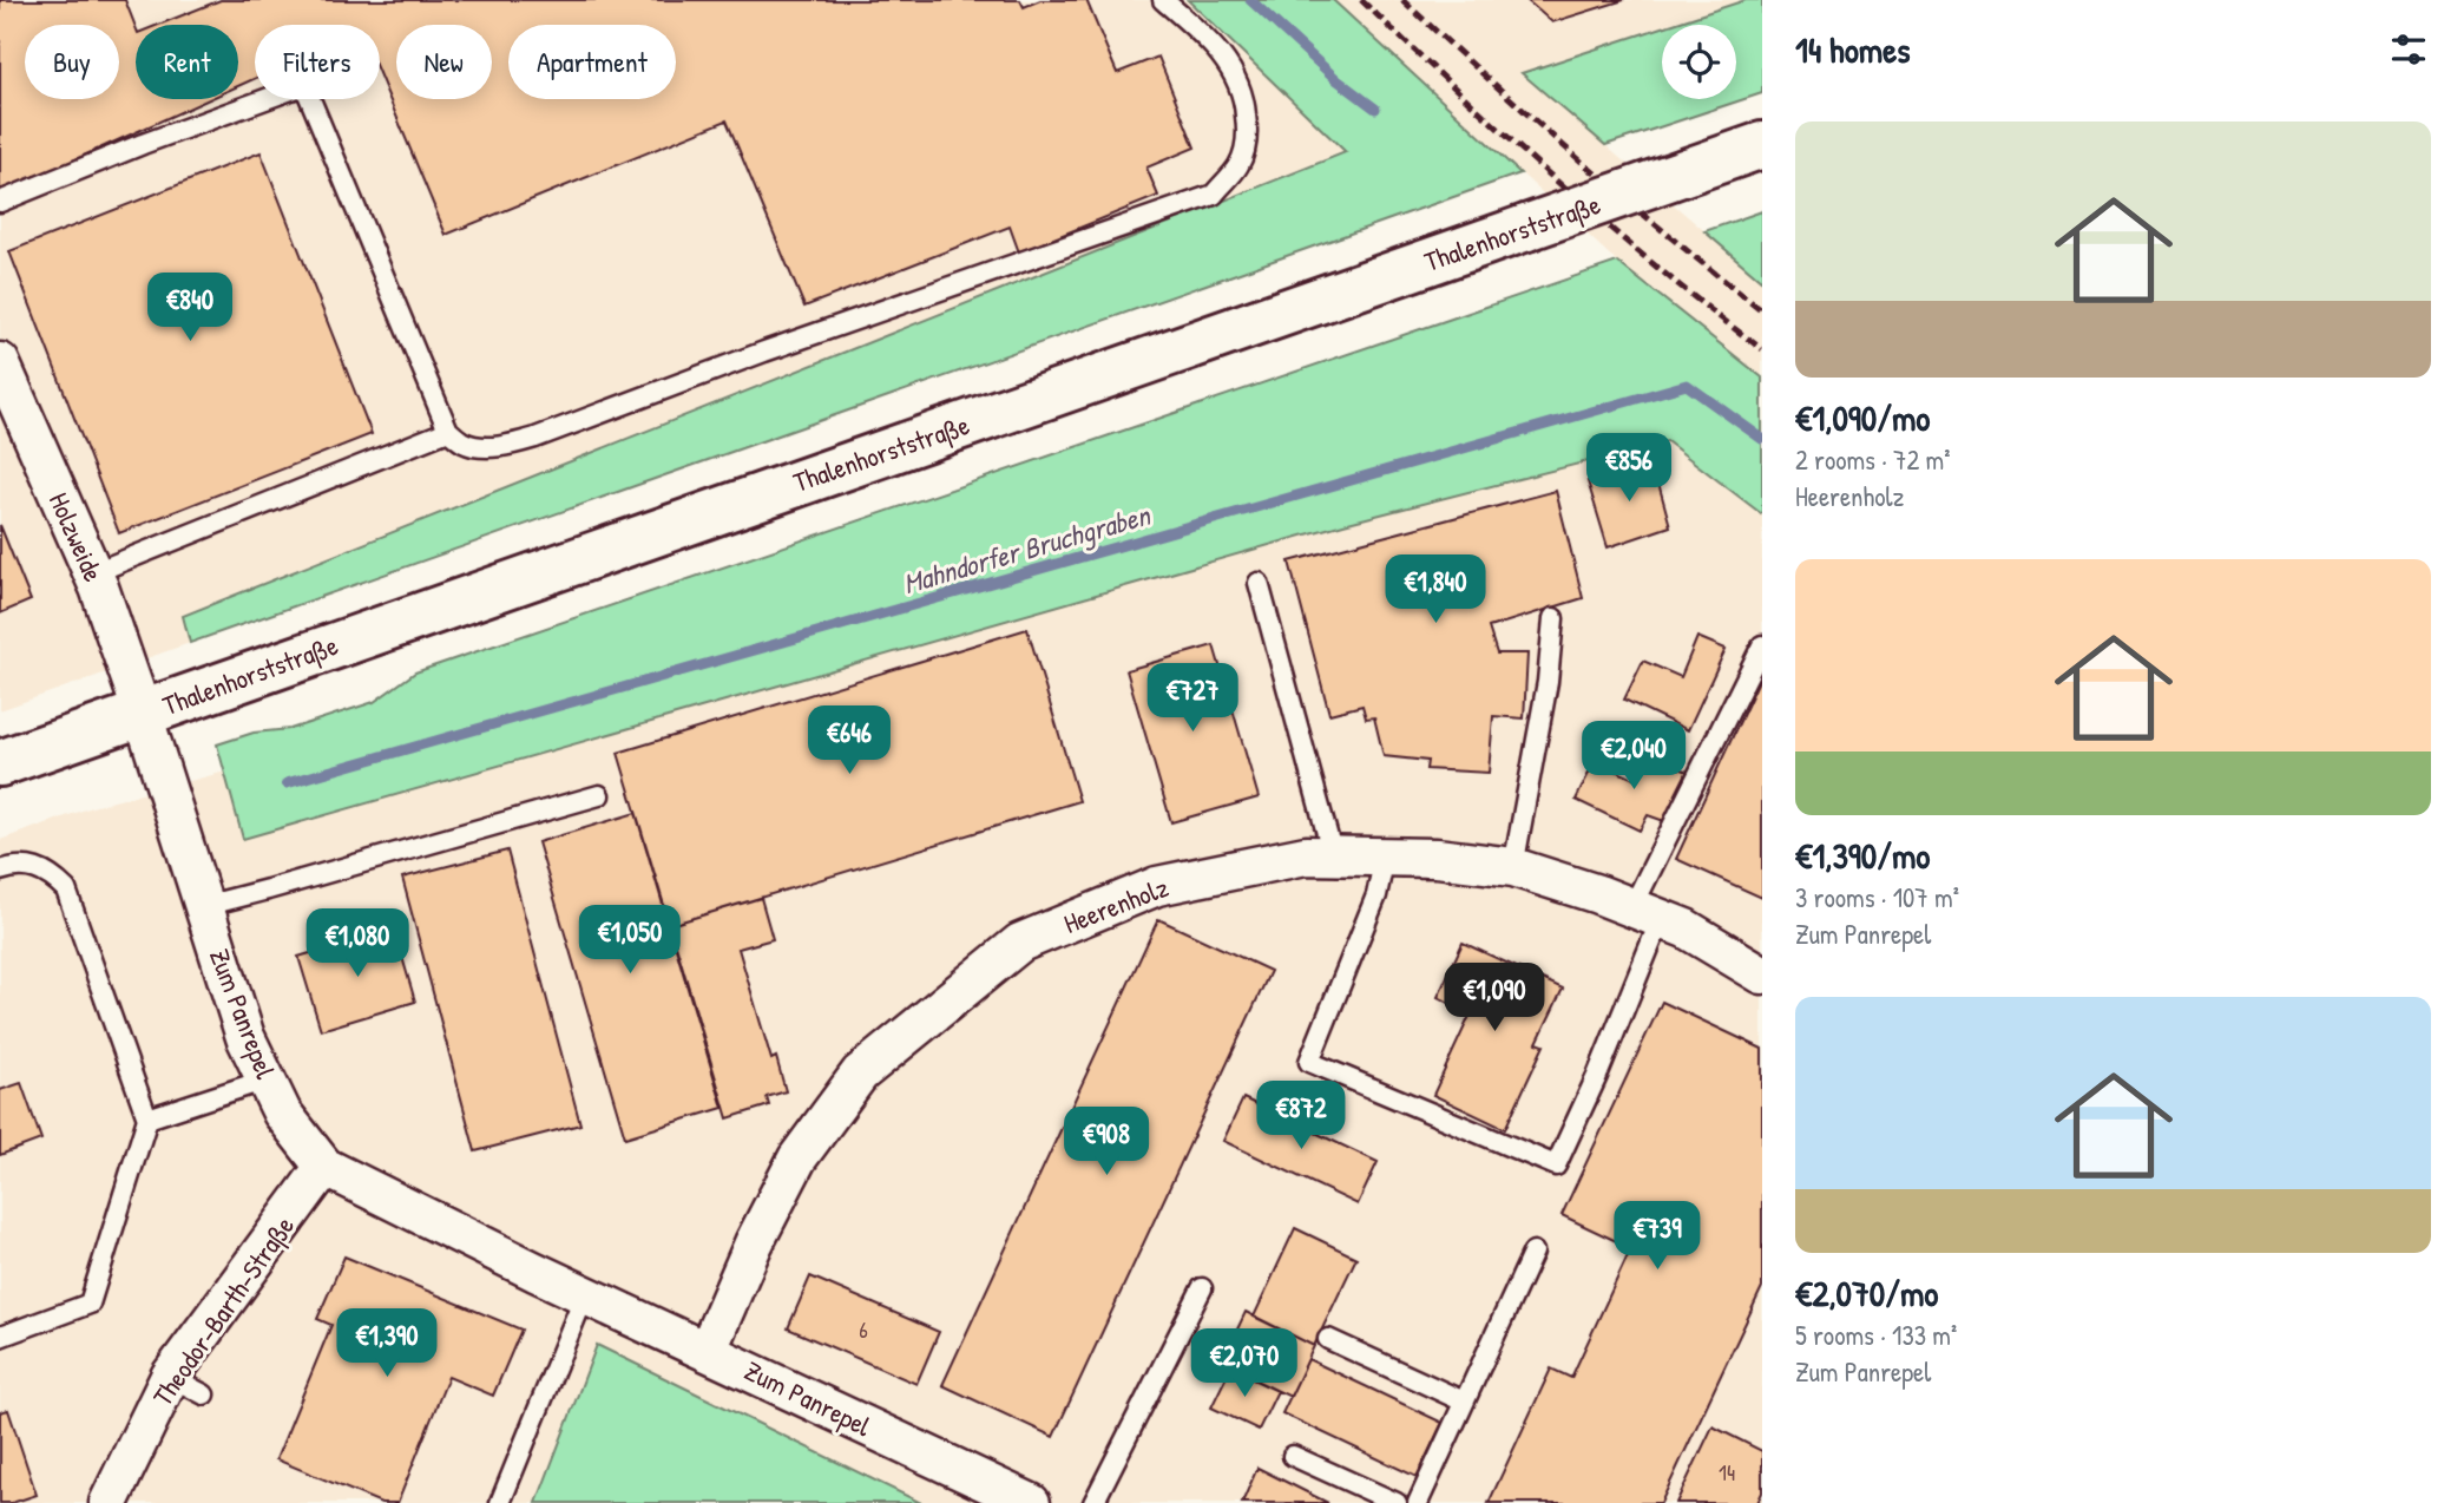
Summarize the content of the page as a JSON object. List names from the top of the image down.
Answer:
{
  "streets": {
    "main road": ["Thalenhorststraße"],
    "street": [
      "Holzweide",
      "Heerenholz",
      "Zum Panrepel",
      "Theodor-Barth-Straße"
    ]
  },
  "crossings": [
    ["Thalenhorststraße", "Holzweide"],
    ["Thalenhorststraße", "Zum Panrepel"],
    ["Holzweide", "Zum Panrepel"],
    ["Heerenholz", "Zum Panrepel"],
    ["Zum Panrepel", "Theodor-Barth-Straße"]
  ],
  "water": ["Mahndorfer Bruchgraben"],
  "house_numbers": ["6", "14"],
  "page": {
    "heading": "14 homes",
    "chip": [
      "Buy",
      "Rent",
      "Filters",
      "New",
      "Apartment"
    ],
    "list": [
      {
        "name": "€1,090/mo",
        "note": "2 rooms · 72 m² · Heerenholz"
      },
      {
        "name": "€1,390/mo",
        "note": "3 rooms · 107 m² · Zum Panrepel"
      },
      {
        "name": "€2,070/mo",
        "note": "5 rooms · 133 m² · Zum Panrepel"
      }
    ],
    "price": [
      "€840",
      "€856",
      "€1,840",
      "€727",
      "€646",
      "€2,040",
      "€1,050",
      "€1,080",
      "€1,090",
      "€872",
      "€908",
      "€739",
      "€1,390",
      "€2,070"
    ]
  }
}
